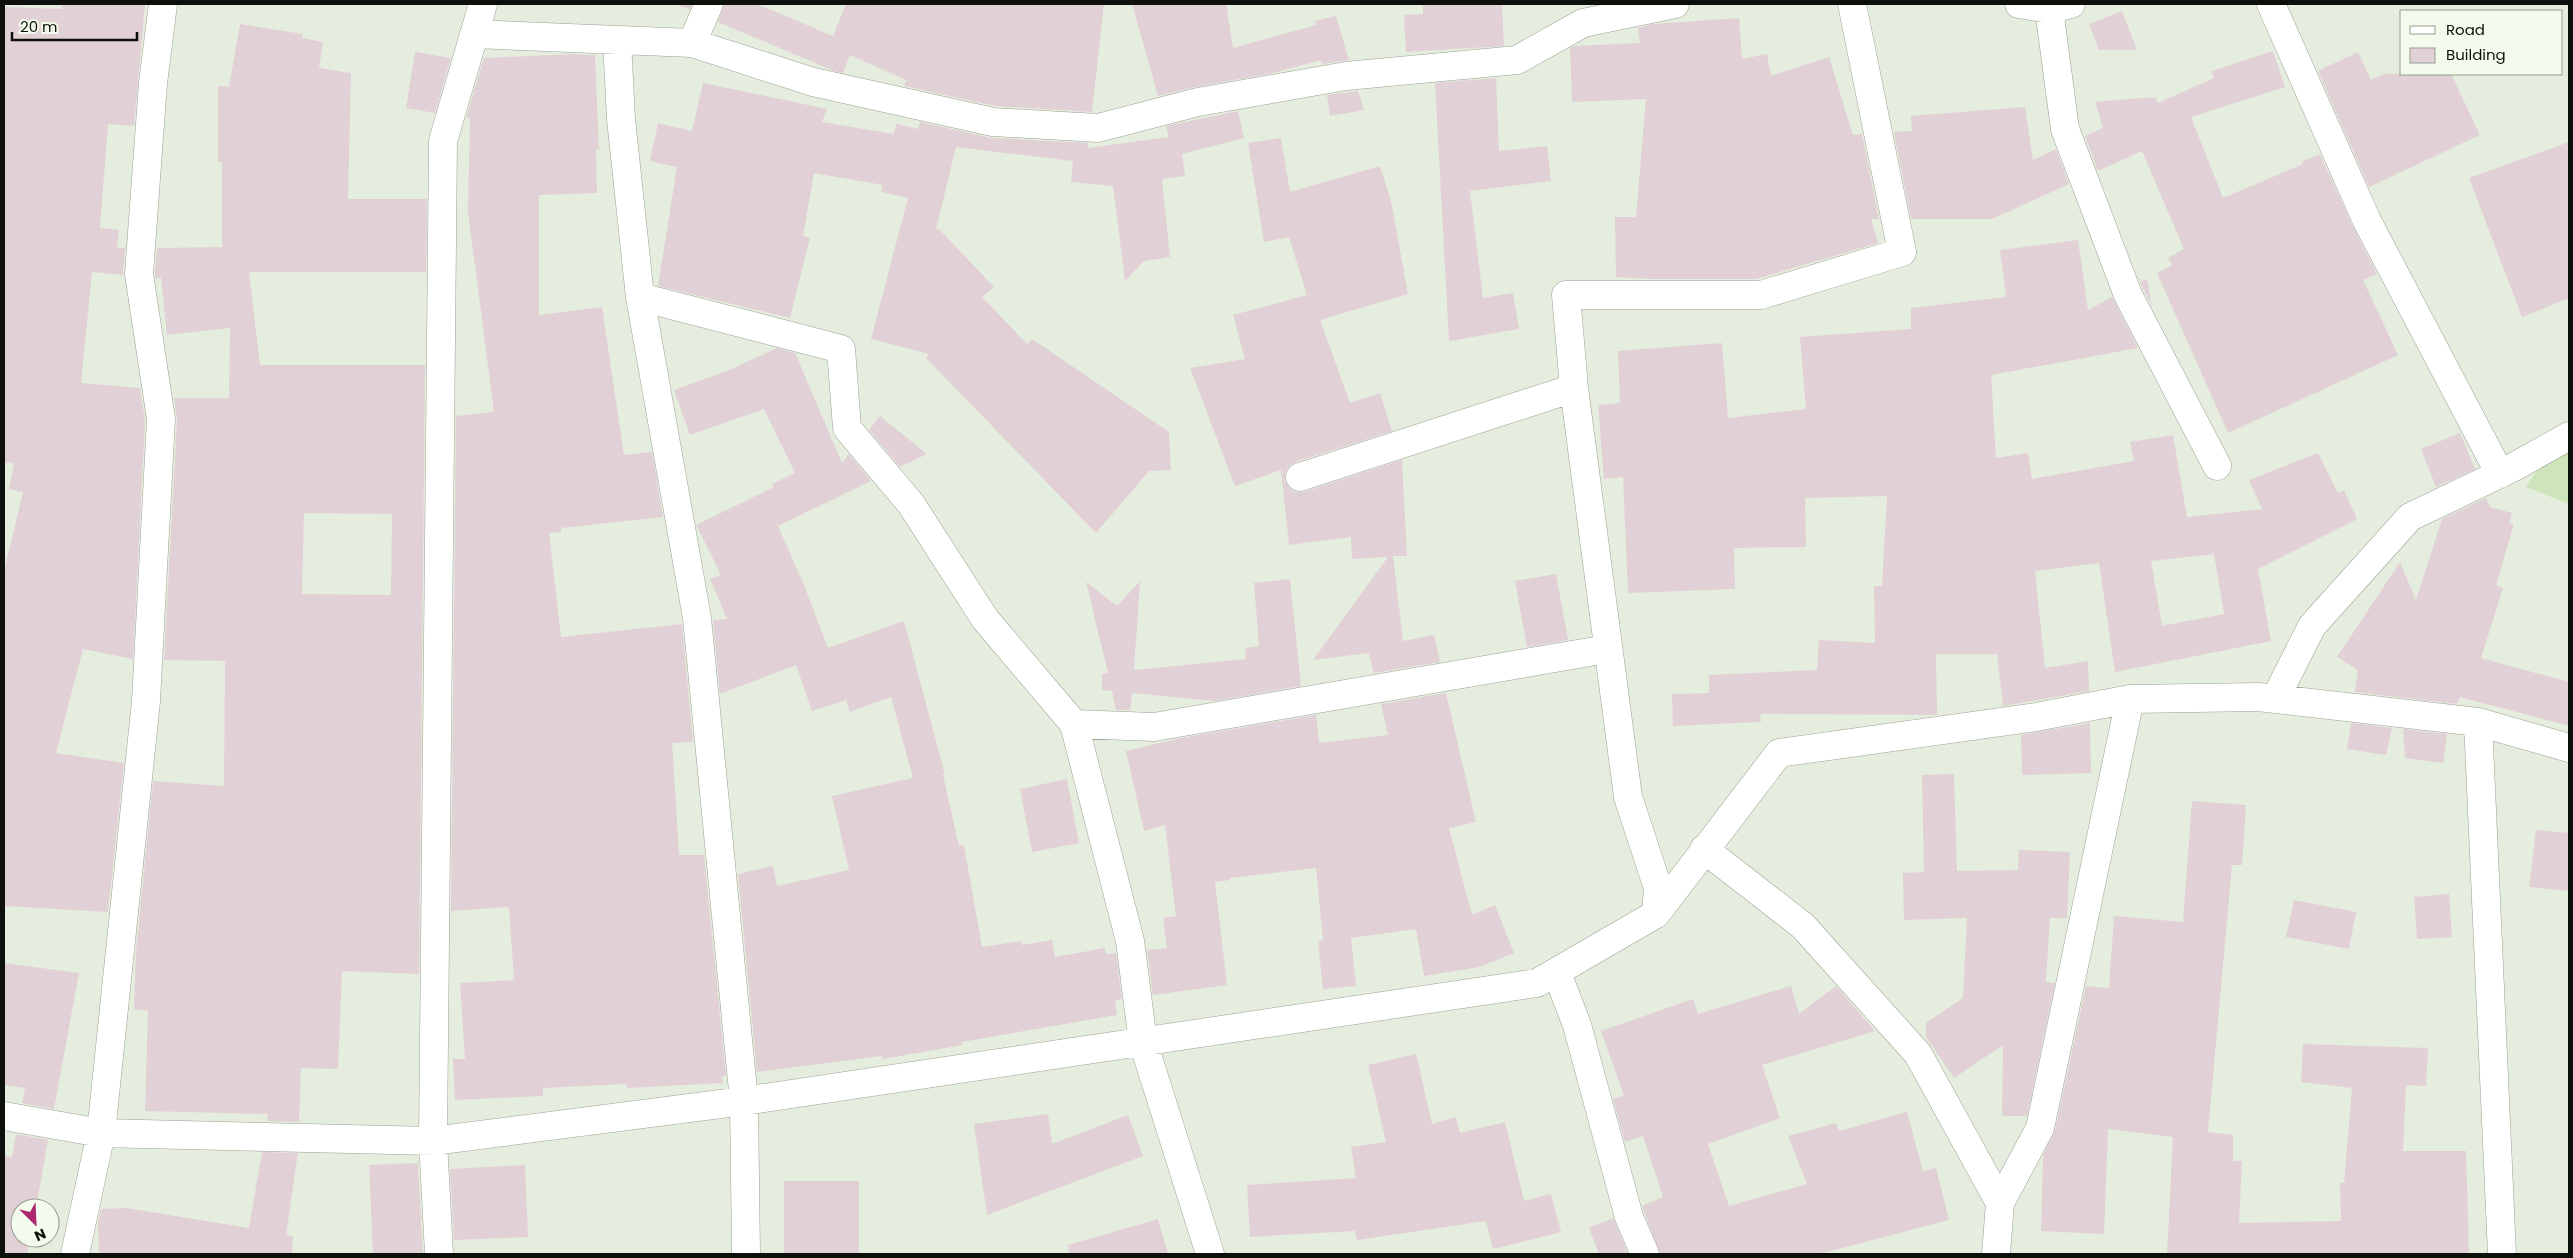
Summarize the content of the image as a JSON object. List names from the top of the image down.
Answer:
{
  "legend": ["Road", "Building"],
  "scale_bar": "20 m",
  "north": "bottom right"
}
